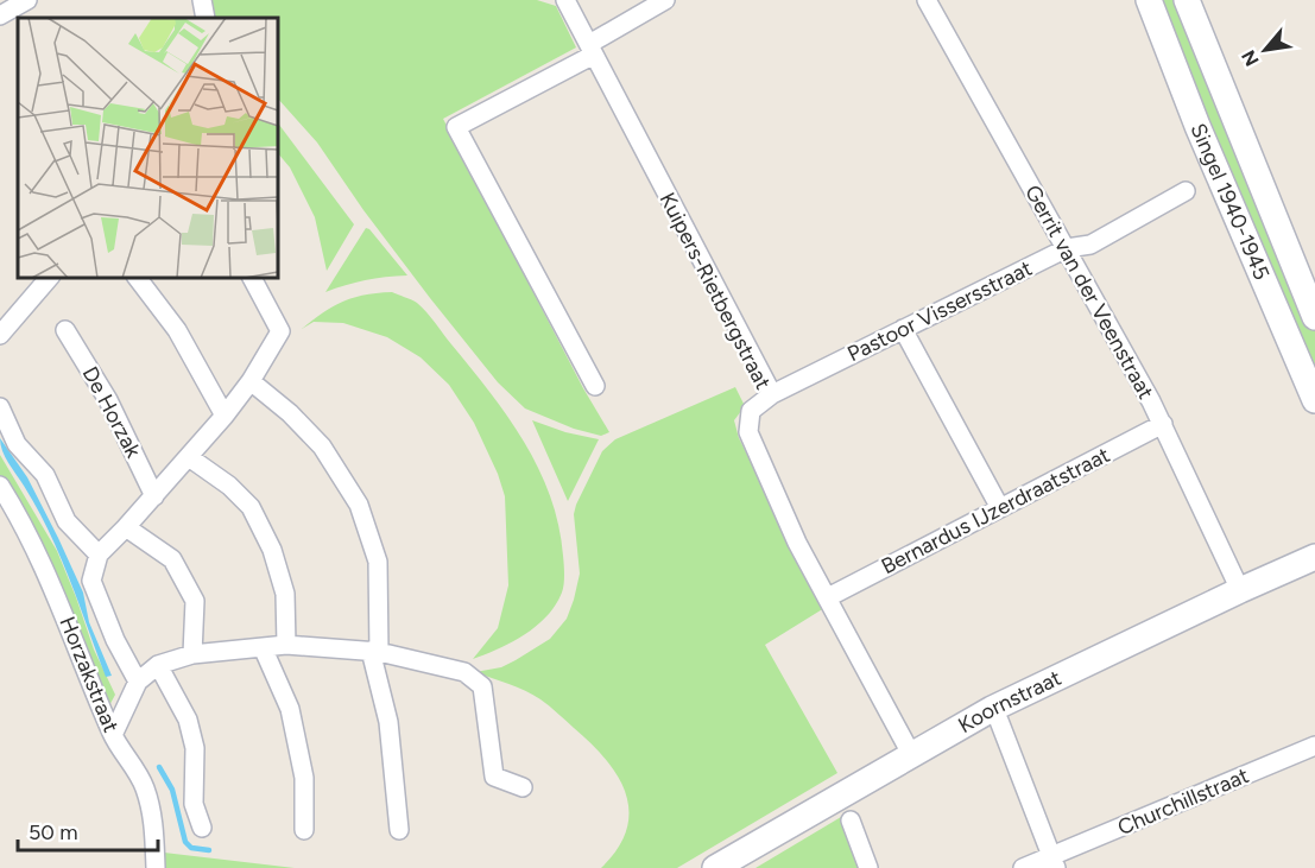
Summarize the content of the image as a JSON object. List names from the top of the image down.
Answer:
{
  "streets": {
    "main road": ["Singel 1940-1945", "Koornstraat"],
    "street": [
      "Kuipers-Rietbergstraat",
      "Gerrit van der Veenstraat",
      "Pastoor Vissersstraat",
      "De Horzak",
      "Bernardus IJzerdraatstraat",
      "Horzakstraat",
      "Churchillstraat"
    ]
  },
  "crossings": [
    ["Kuipers-Rietbergstraat", "Pastoor Vissersstraat"],
    ["Kuipers-Rietbergstraat", "Bernardus IJzerdraatstraat"],
    ["Kuipers-Rietbergstraat", "Koornstraat"],
    ["Gerrit van der Veenstraat", "Pastoor Vissersstraat"],
    ["Gerrit van der Veenstraat", "Bernardus IJzerdraatstraat"],
    ["Gerrit van der Veenstraat", "Koornstraat"]
  ],
  "scale_bar": "50 m",
  "north": "bottom left"
}
